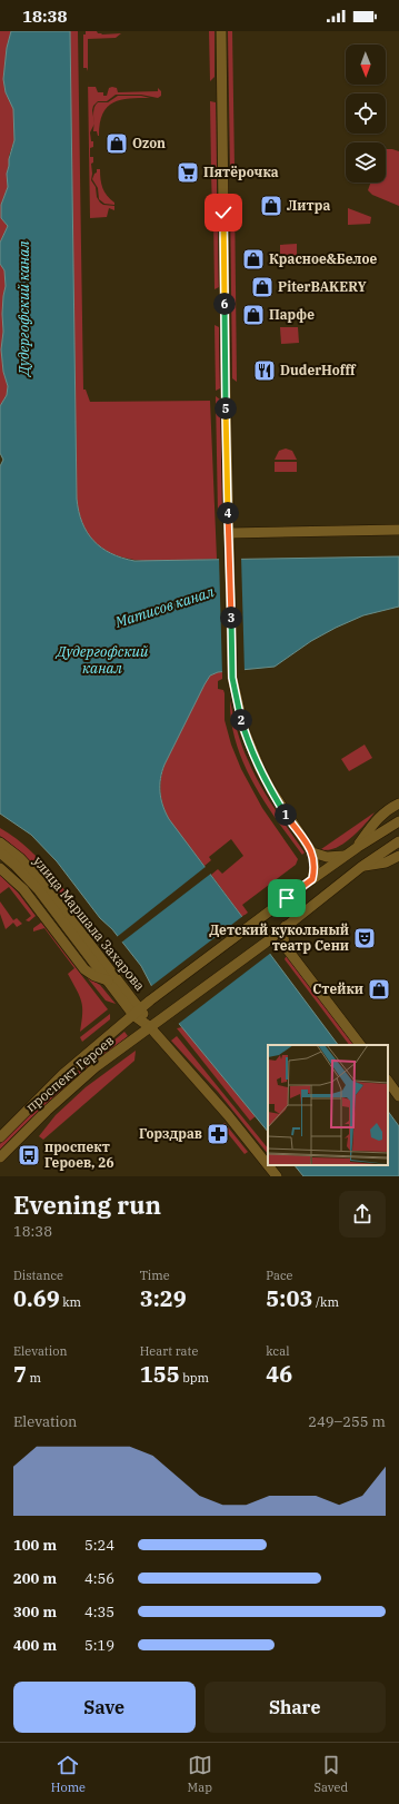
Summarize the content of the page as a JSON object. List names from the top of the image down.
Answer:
{
  "streets": {
    "street": ["улица Маршала Захарова", "проспект Героев"]
  },
  "crossings": [
    ["улица Маршала Захарова", "проспект Героев"]
  ],
  "water": ["Дудергофский канал", "Матисов канал"],
  "places": {
    "shop": [
      "Ozon",
      "Литра",
      "Красное&Белое",
      "PiterBAKERY",
      "Парфе",
      "Стейки"
    ],
    "supermarket": ["Пятёрочка"],
    "restaurant": ["DuderHofff"],
    "theatre": ["Детский кукольный театр Сени"],
    "pharmacy": ["Горздрав"],
    "bus stop": ["проспект Героев, 26"]
  },
  "north": "bottom",
  "page": {
    "status": "18:38",
    "pins": [
      "6",
      "5",
      "4",
      "3",
      "2",
      "1"
    ],
    "heading": ["Evening run", "18:38"],
    "stats": [
      ["Distance", "0.69 km"],
      ["Time", "3:29"],
      ["Pace", "5:03 /km"],
      ["Elevation", "7 m"],
      ["Heart rate", "155 bpm"],
      ["kcal", "46"]
    ],
    "chart": ["Elevation", "249–255 m"],
    "list": [
      {
        "name": "100 m",
        "note": "5:24"
      },
      {
        "name": "200 m",
        "note": "4:56"
      },
      {
        "name": "300 m",
        "note": "4:35"
      },
      {
        "name": "400 m",
        "note": "5:19"
      }
    ],
    "buttons": ["Save", "Share"],
    "tabs": ["Home", "Map", "Saved"]
  }
}
